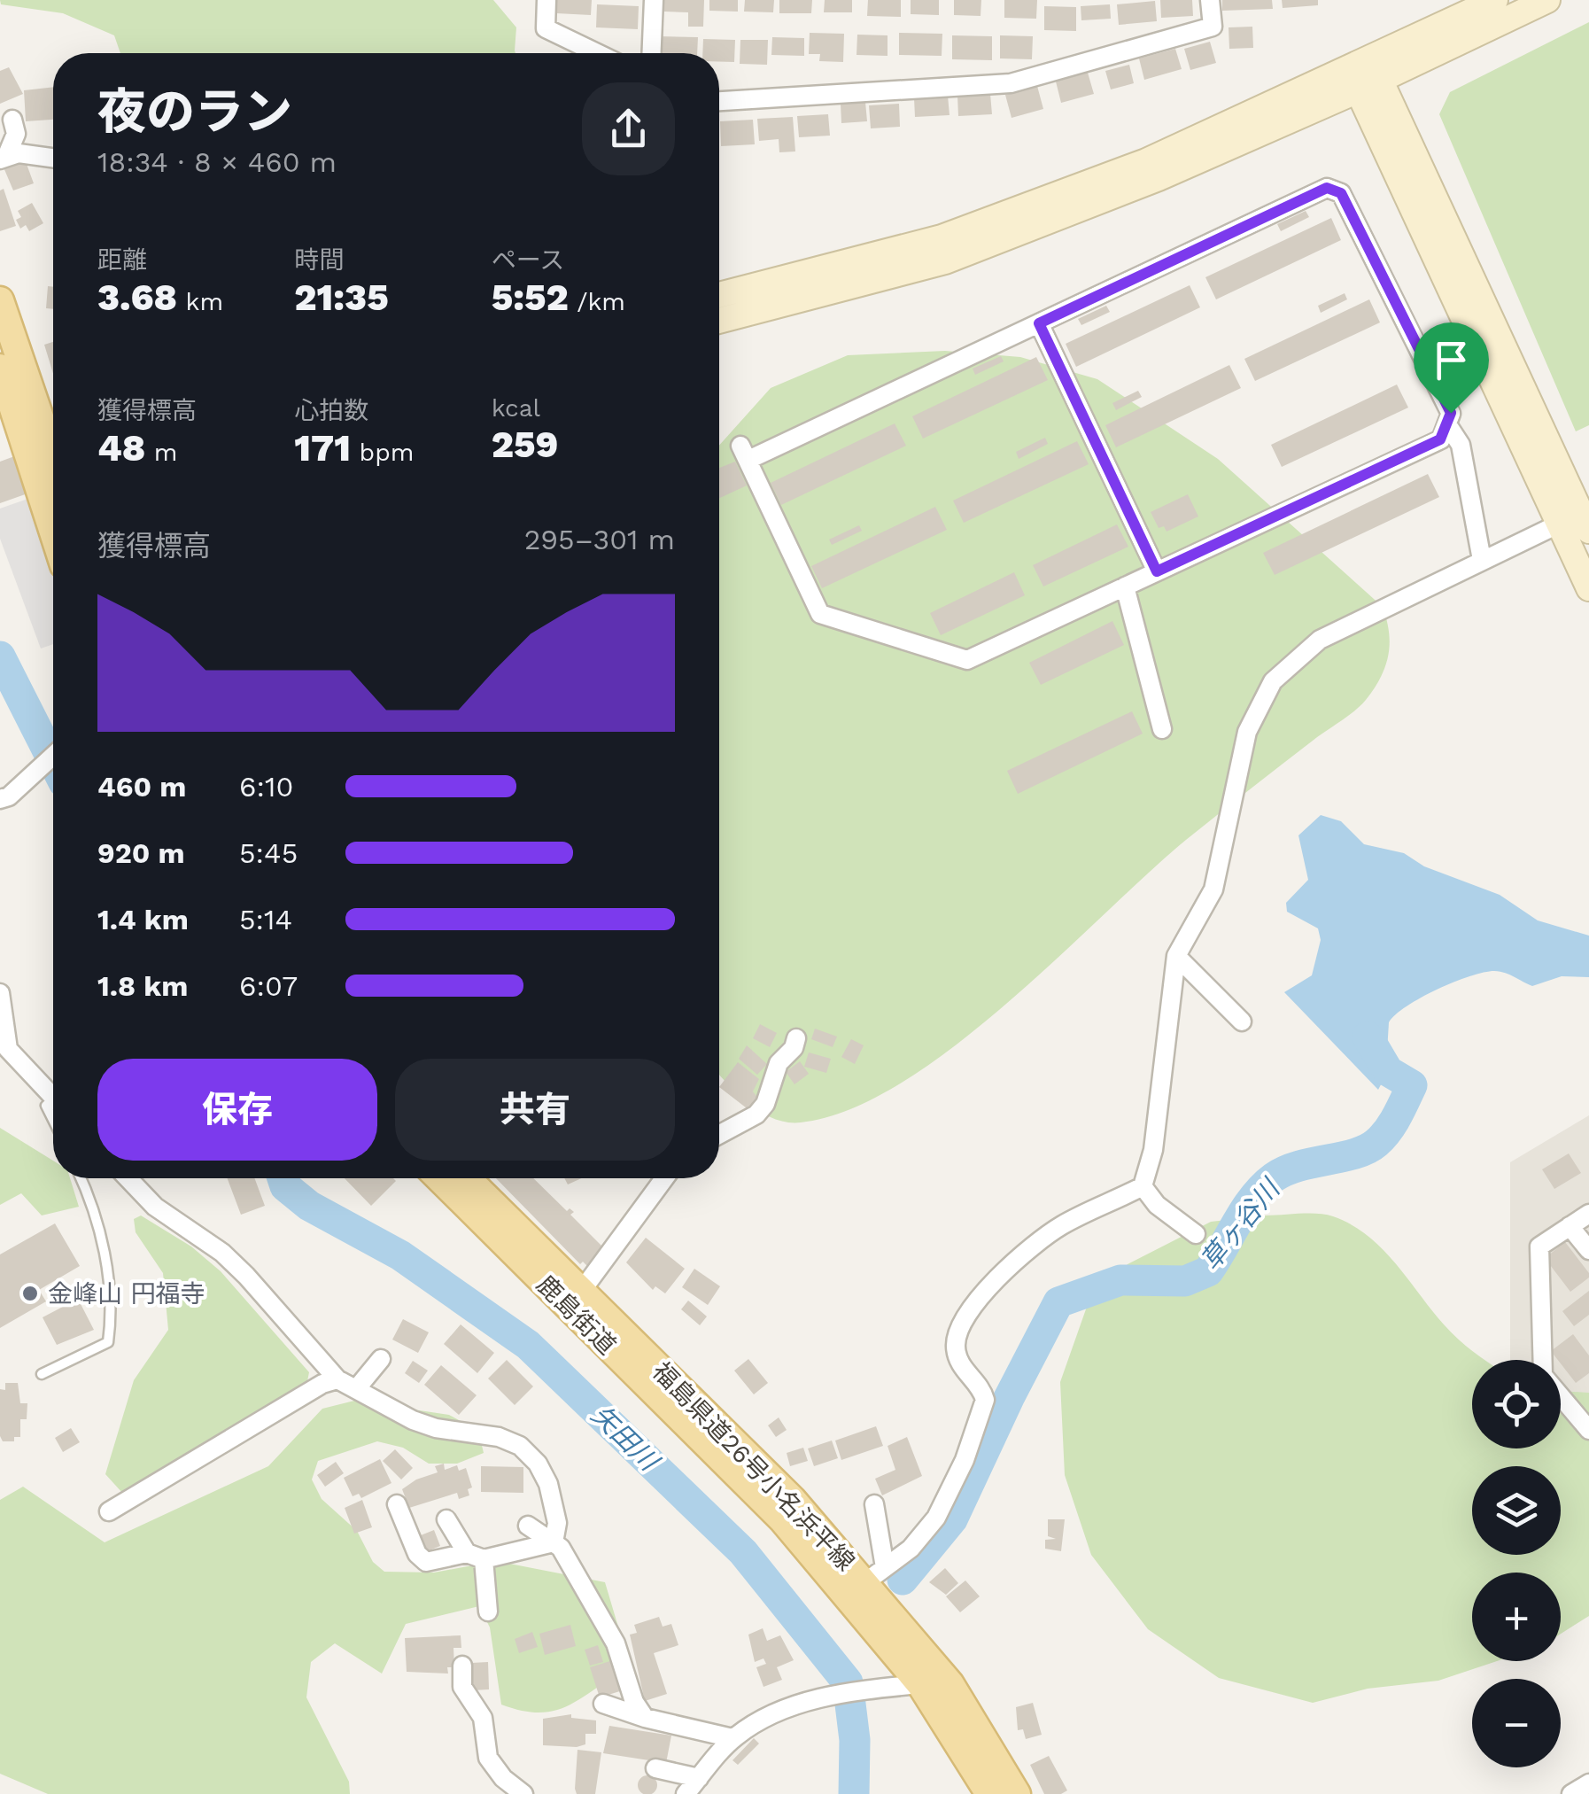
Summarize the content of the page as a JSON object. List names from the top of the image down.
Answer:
{
  "streets": {
    "main road": ["鹿島街道", "福島県道26号小名浜平線"]
  },
  "water": ["草ヶ谷川", "矢田川"],
  "places": ["金峰山 円福寺"],
  "page": {
    "heading": ["夜のラン", "18:34 · 8 × 460 m"],
    "stats": [
      ["距離", "3.68 km"],
      ["時間", "21:35"],
      ["ペース", "5:52 /km"],
      ["獲得標高", "48 m"],
      ["心拍数", "171 bpm"],
      ["kcal", "259"]
    ],
    "chart": ["獲得標高", "295–301 m"],
    "list": [
      {
        "name": "460 m",
        "note": "6:10"
      },
      {
        "name": "920 m",
        "note": "5:45"
      },
      {
        "name": "1.4 km",
        "note": "5:14"
      },
      {
        "name": "1.8 km",
        "note": "6:07"
      }
    ],
    "buttons": ["保存", "共有"],
    "map_buttons": ["+", "−"]
  }
}
